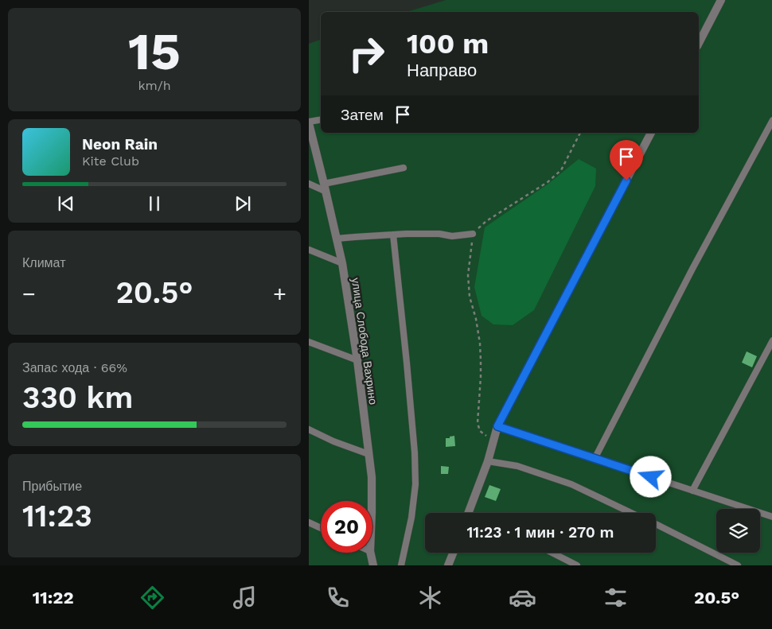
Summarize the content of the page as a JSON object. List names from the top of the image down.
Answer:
{
  "streets": {
    "street": ["улица Слобода Вахрино"]
  },
  "page": {
    "tile": [
      ["15", "km/h"],
      "Климат",
      ["Запас хода · 66%", "330 km"],
      ["Прибытие", "11:23"]
    ],
    "turn": ["100 m", "Направо"],
    "then": "Затем",
    "song": ["Neon Rain", "Kite Club"],
    "heat": ["−", "20.5°", "+"],
    "limit": "20",
    "trip": "11:23 · 1 мин · 270 m",
    "tabs": ["11:22", "20.5°"]
  }
}
